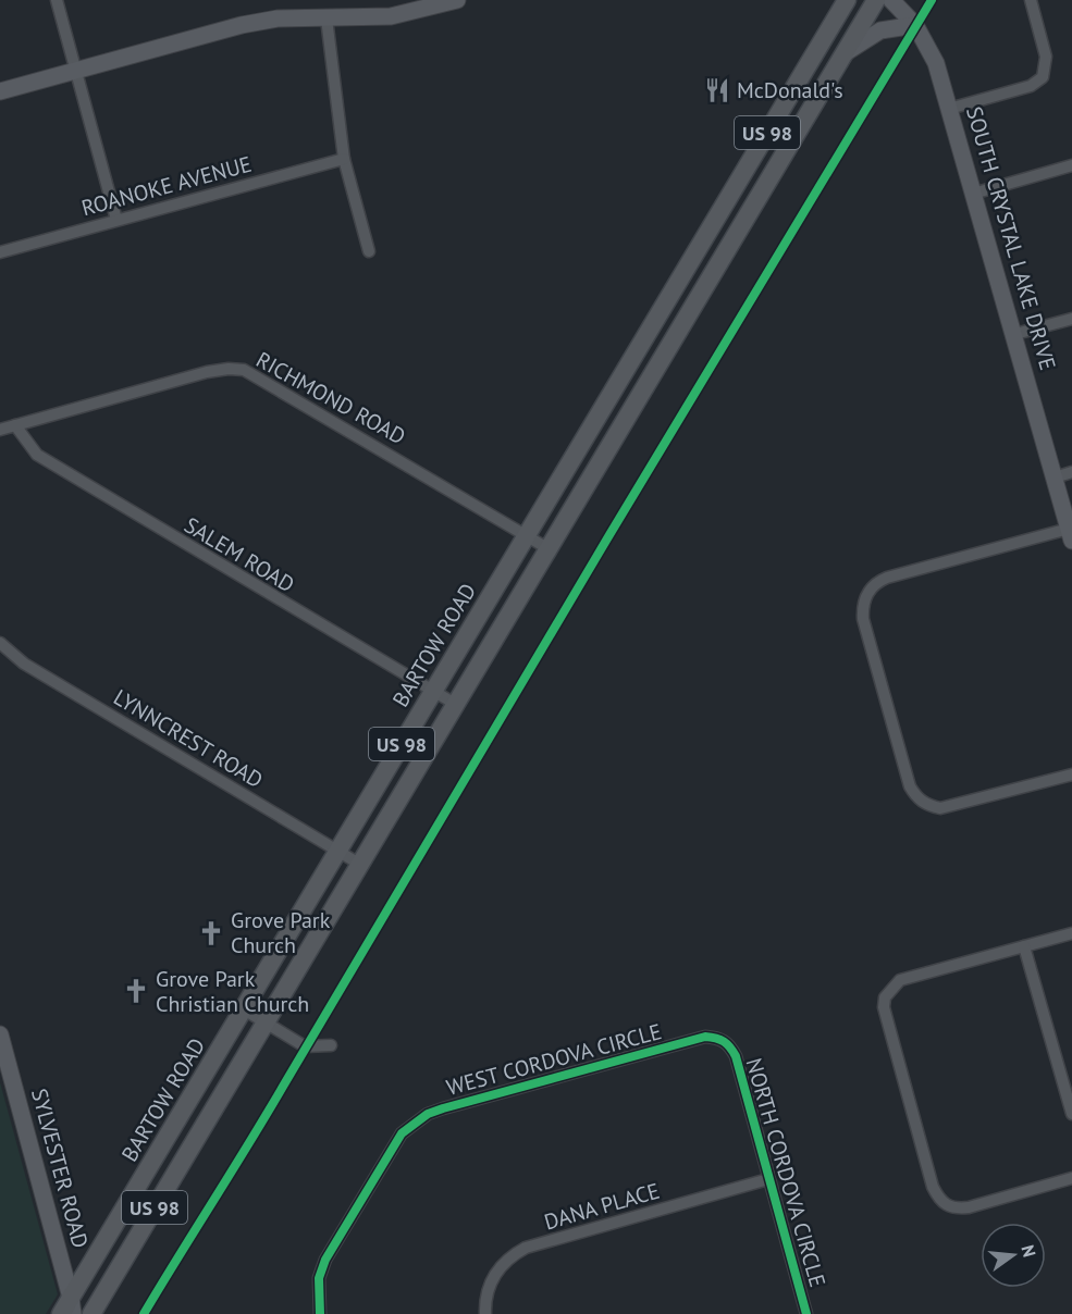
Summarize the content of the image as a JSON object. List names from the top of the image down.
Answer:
{
  "streets": {
    "main road": ["US 98", "BARTOW ROAD"],
    "street": [
      "ROANOKE AVENUE",
      "SOUTH CRYSTAL LAKE DRIVE",
      "RICHMOND ROAD",
      "SALEM ROAD",
      "LYNNCREST ROAD",
      "WEST CORDOVA CIRCLE",
      "SYLVESTER ROAD",
      "NORTH CORDOVA CIRCLE",
      "DANA PLACE"
    ]
  },
  "crossings": [
    ["US 98", "RICHMOND ROAD"],
    ["US 98", "SALEM ROAD"],
    ["US 98", "LYNNCREST ROAD"],
    ["RICHMOND ROAD", "SALEM ROAD"],
    ["RICHMOND ROAD", "BARTOW ROAD"],
    ["SALEM ROAD", "BARTOW ROAD"],
    ["BARTOW ROAD", "LYNNCREST ROAD"],
    ["BARTOW ROAD", "SYLVESTER ROAD"],
    ["WEST CORDOVA CIRCLE", "NORTH CORDOVA CIRCLE"],
    ["NORTH CORDOVA CIRCLE", "DANA PLACE"]
  ],
  "places": {
    "restaurant": ["McDonald's"],
    "church": ["Grove Park Church", "Grove Park Christian Church"]
  },
  "north": "right"
}
